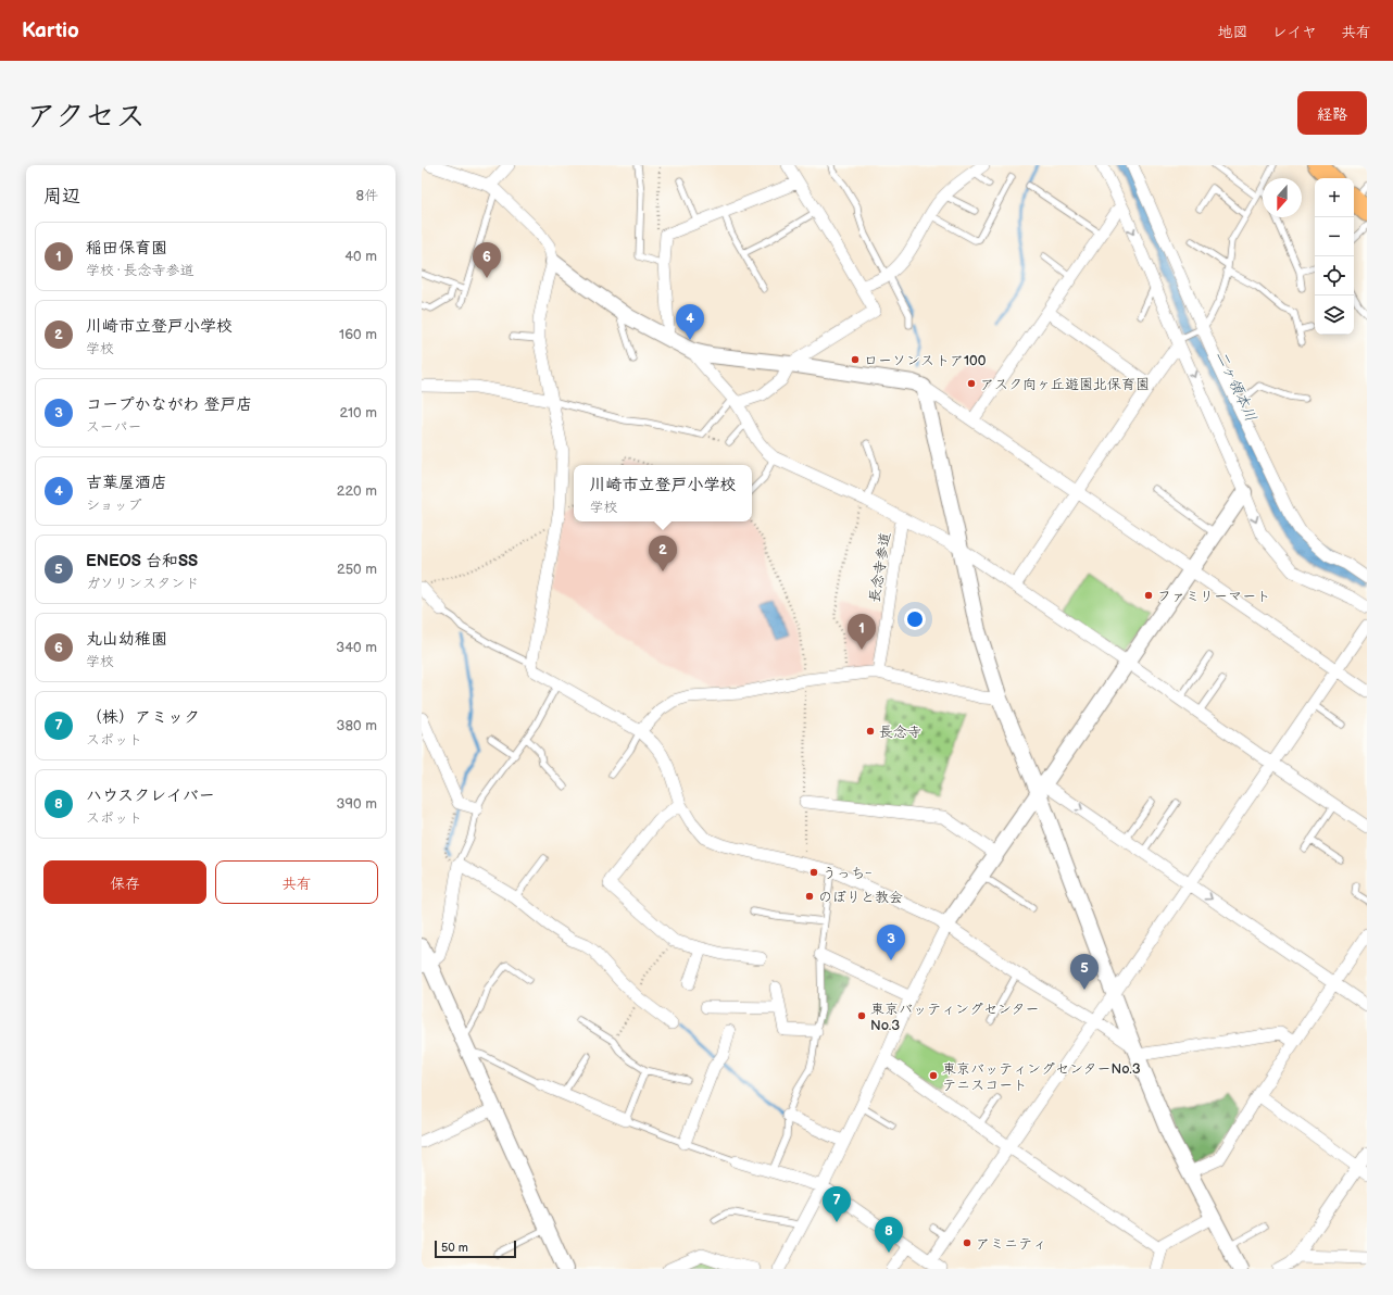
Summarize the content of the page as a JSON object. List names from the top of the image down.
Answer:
{
  "streets": {
    "street": ["長念寺参道"]
  },
  "water": ["二ヶ領本川"],
  "places": [
    "ローソンストア100",
    "アスク向ヶ丘遊園北保育園",
    "ファミリーマート",
    "長念寺",
    "うっちｰ",
    "のぼりと教会",
    "東京バッティングセンター No.3",
    "東京バッティングセンターNo.3 テニスコート",
    "アミニティ"
  ],
  "scale_bar": "50 m",
  "north": "bottom",
  "page": {
    "header": "Kartio",
    "nav": ["地図", "レイヤ", "共有"],
    "title": "アクセス",
    "buttons": [
      "経路",
      ["保存", "共有"]
    ],
    "heading": ["周辺", "8件"],
    "map_buttons": ["+", "−"],
    "list": [
      {
        "mark": "1",
        "name": "稲田保育園",
        "note": "学校 · 長念寺参道",
        "value": "40 m"
      },
      {
        "mark": "2",
        "name": "川崎市立登戸小学校",
        "note": "学校",
        "value": "160 m"
      },
      {
        "mark": "3",
        "name": "コープかながわ 登戸店",
        "note": "スーパー",
        "value": "210 m"
      },
      {
        "mark": "4",
        "name": "吉葉屋酒店",
        "note": "ショップ",
        "value": "220 m"
      },
      {
        "mark": "5",
        "name": "ENEOS 台和SS",
        "note": "ガソリンスタンド",
        "value": "250 m"
      },
      {
        "mark": "6",
        "name": "丸山幼稚園",
        "note": "学校",
        "value": "340 m"
      },
      {
        "mark": "7",
        "name": "（株）アミック",
        "note": "スポット",
        "value": "380 m"
      },
      {
        "mark": "8",
        "name": "ハウスクレイバー",
        "note": "スポット",
        "value": "390 m"
      }
    ],
    "pins": [
      "6",
      "4",
      "2",
      "1",
      "3",
      "5",
      "7",
      "8"
    ],
    "popup": ["川崎市立登戸小学校", "学校"],
    "scale": "50 m"
  }
}
